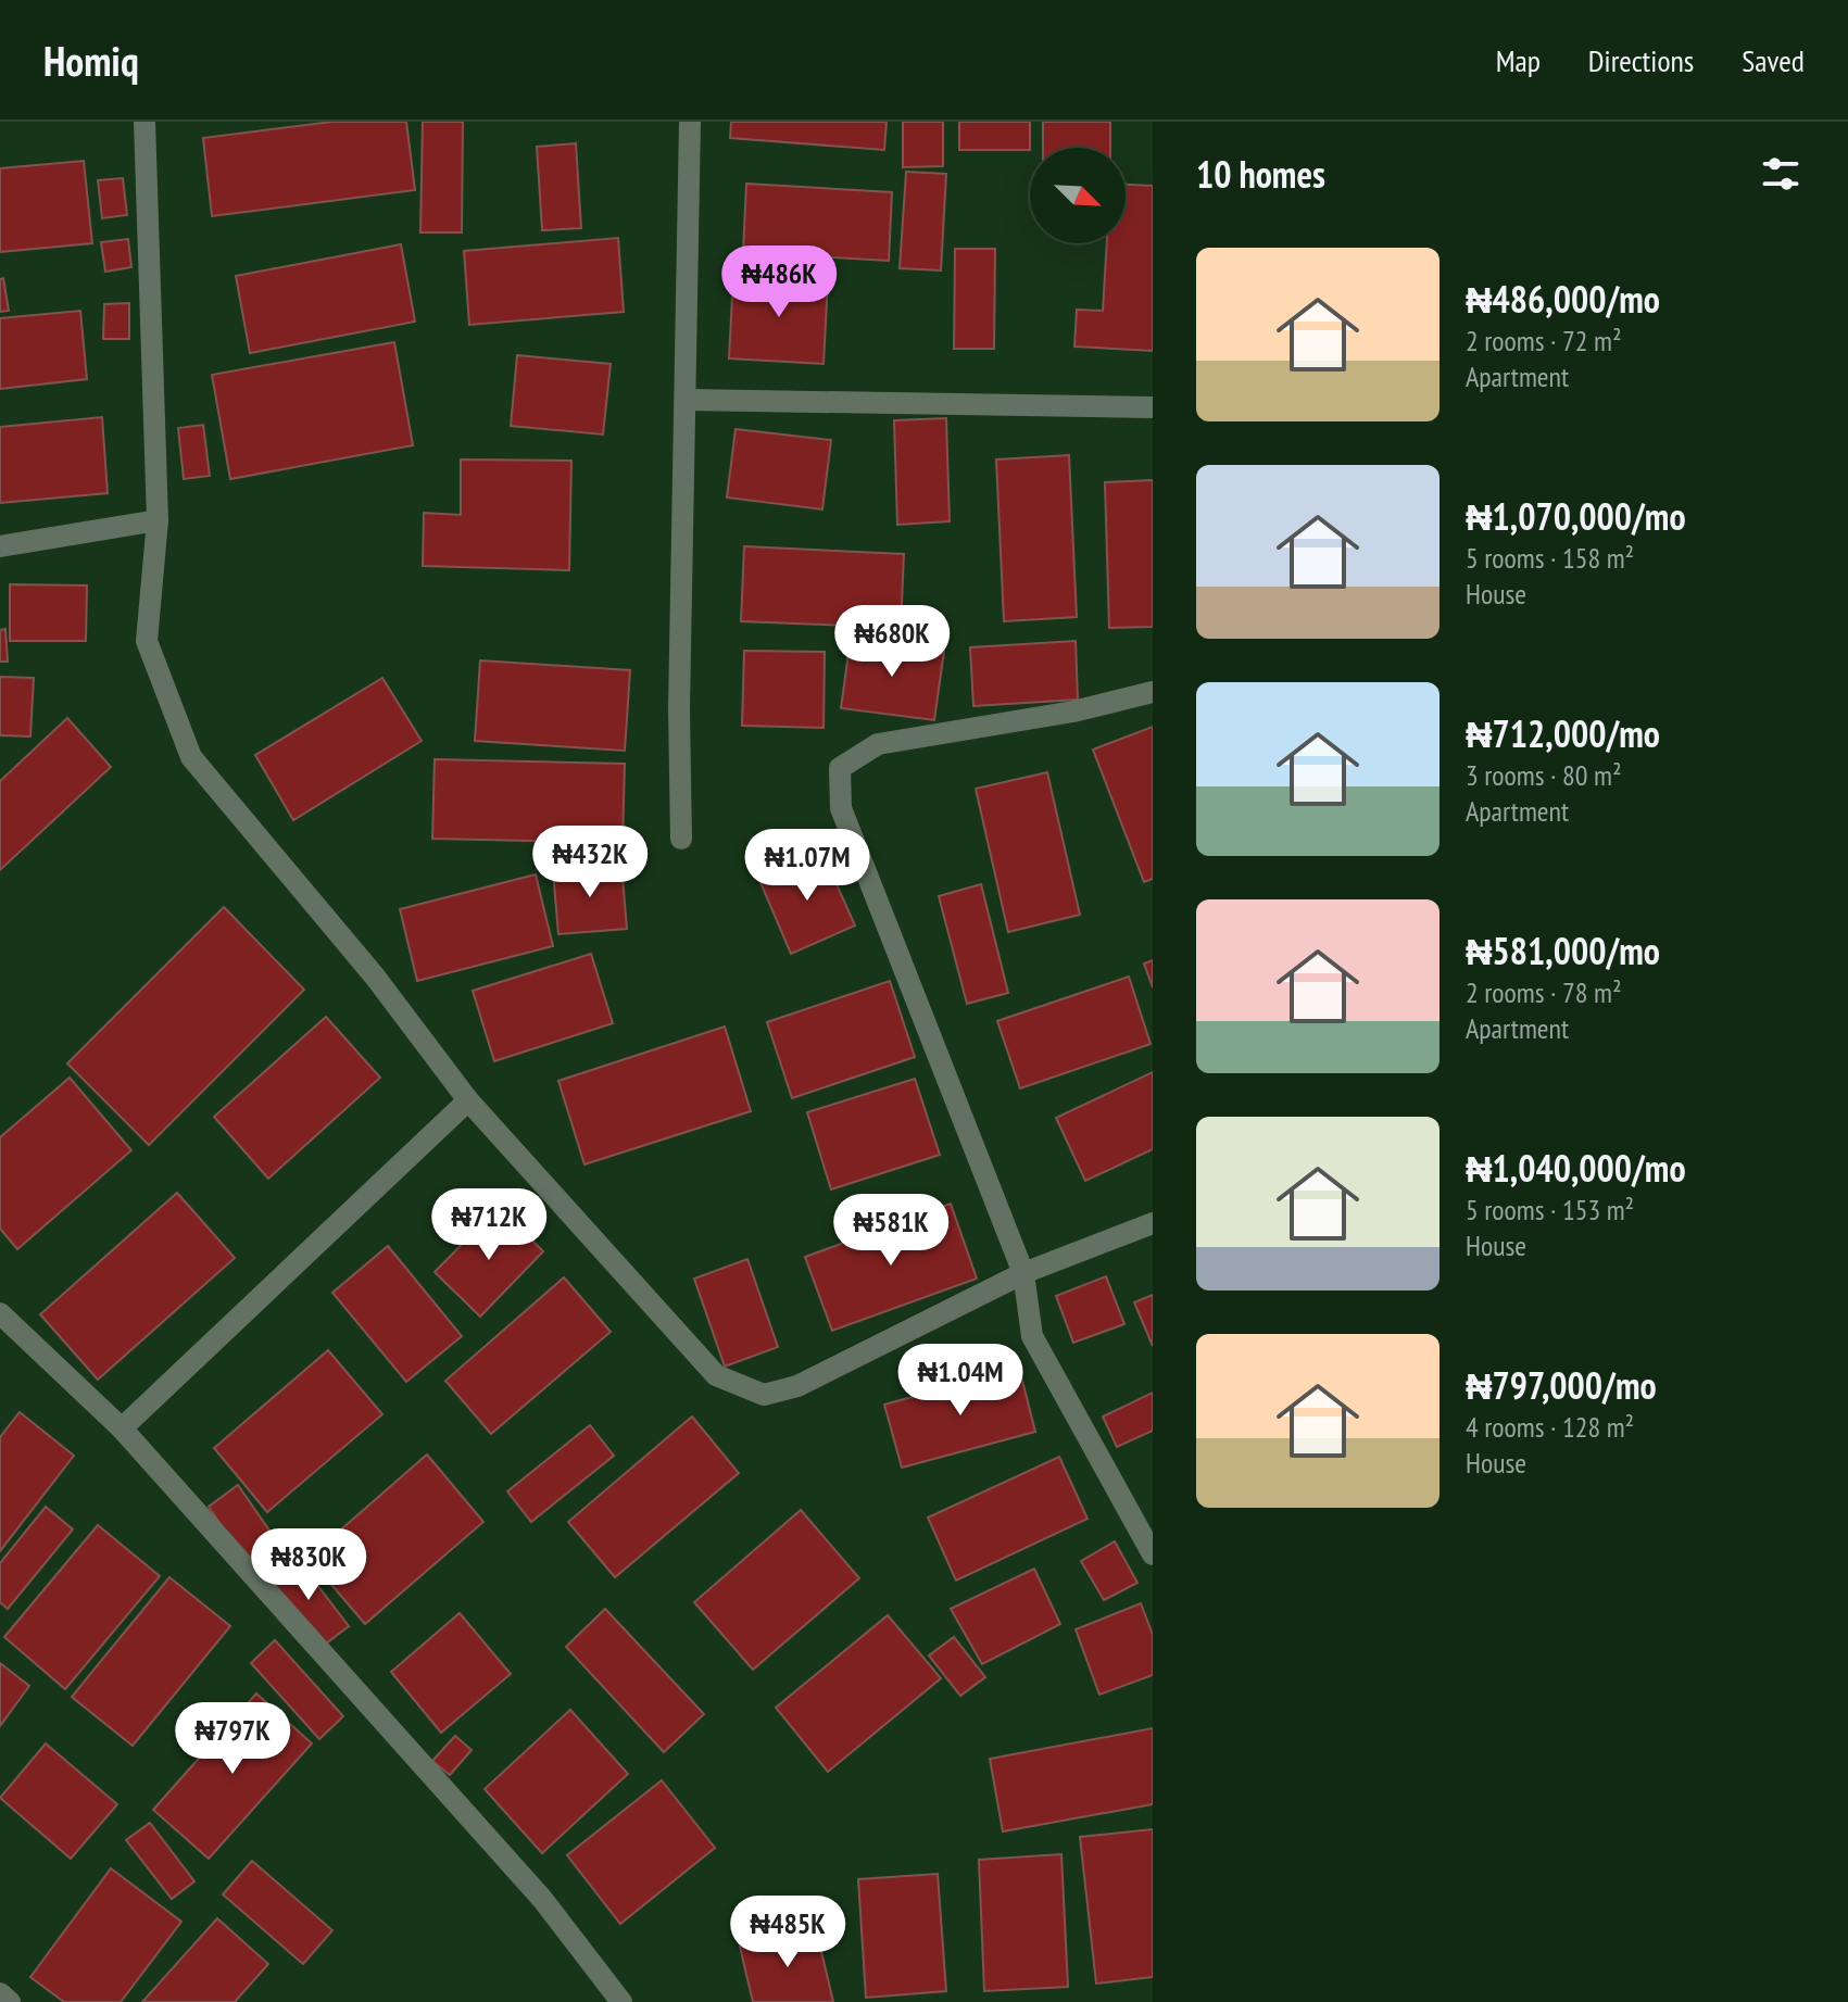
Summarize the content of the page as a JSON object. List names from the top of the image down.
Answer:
{
  "north": "bottom right",
  "page": {
    "header": "Homiq",
    "nav": ["Map", "Directions", "Saved"],
    "heading": "10 homes",
    "list": [
      {
        "name": "₦486,000/mo",
        "note": "2 rooms · 72 m² · Apartment"
      },
      {
        "name": "₦1,070,000/mo",
        "note": "5 rooms · 158 m² · House"
      },
      {
        "name": "₦712,000/mo",
        "note": "3 rooms · 80 m² · Apartment"
      },
      {
        "name": "₦581,000/mo",
        "note": "2 rooms · 78 m² · Apartment"
      },
      {
        "name": "₦1,040,000/mo",
        "note": "5 rooms · 153 m² · House"
      },
      {
        "name": "₦797,000/mo",
        "note": "4 rooms · 128 m² · House"
      }
    ],
    "price": [
      "₦486K",
      "₦680K",
      "₦432K",
      "₦1.07M",
      "₦712K",
      "₦581K",
      "₦1.04M",
      "₦830K",
      "₦797K",
      "₦485K"
    ]
  }
}
